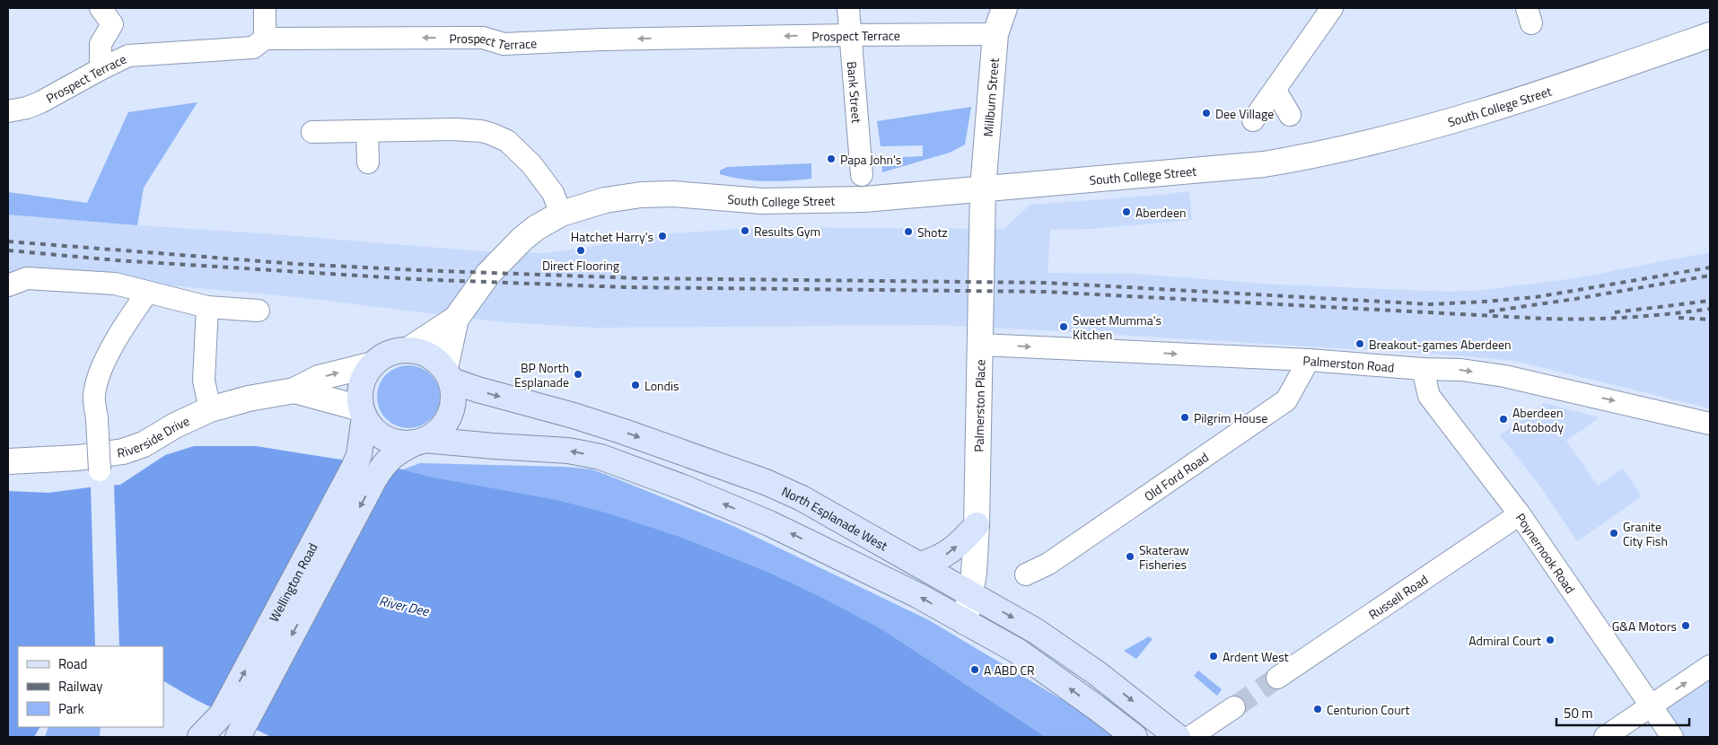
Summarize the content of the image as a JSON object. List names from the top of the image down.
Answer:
{
  "streets": {
    "main road": [
      "Millburn Street",
      "South College Street",
      "Palmerston Place",
      "Riverside Drive",
      "North Esplanade West",
      "Wellington Road"
    ],
    "street": [
      "Prospect Terrace",
      "Bank Street",
      "Palmerston Road",
      "Old Ford Road",
      "Poynernook Road",
      "Russell Road"
    ]
  },
  "crossings": [
    ["Prospect Terrace", "Bank Street"],
    ["Prospect Terrace", "Millburn Street"],
    ["Millburn Street", "South College Street"],
    ["Millburn Street", "Palmerston Place"],
    ["South College Street", "Palmerston Place"],
    ["South College Street", "North Esplanade West"],
    ["South College Street", "Wellington Road"],
    ["Palmerston Road", "Palmerston Place"],
    ["Palmerston Road", "Old Ford Road"],
    ["Palmerston Road", "Poynernook Road"],
    ["Palmerston Place", "North Esplanade West"],
    ["North Esplanade West", "Wellington Road"],
    ["Poynernook Road", "Russell Road"]
  ],
  "one_way": ["Prospect Terrace", "Palmerston Road"],
  "water": ["River Dee"],
  "places": [
    "Dee Village",
    "Papa John's",
    "Aberdeen",
    "Results Gym",
    "Shotz",
    "Hatchet Harry's",
    "Direct Flooring",
    "Sweet Mumma's Kitchen",
    "Breakout-games Aberdeen",
    "BP North Esplanade",
    "Londis",
    "Pilgrim House",
    "Aberdeen Autobody",
    "Granite City Fish",
    "Skateraw Fisheries",
    "G&A Motors",
    "Admiral Court",
    "Ardent West",
    "A ABD CR",
    "Centurion Court"
  ],
  "legend": ["Road", "Railway", "Park"],
  "scale_bar": "50 m"
}
